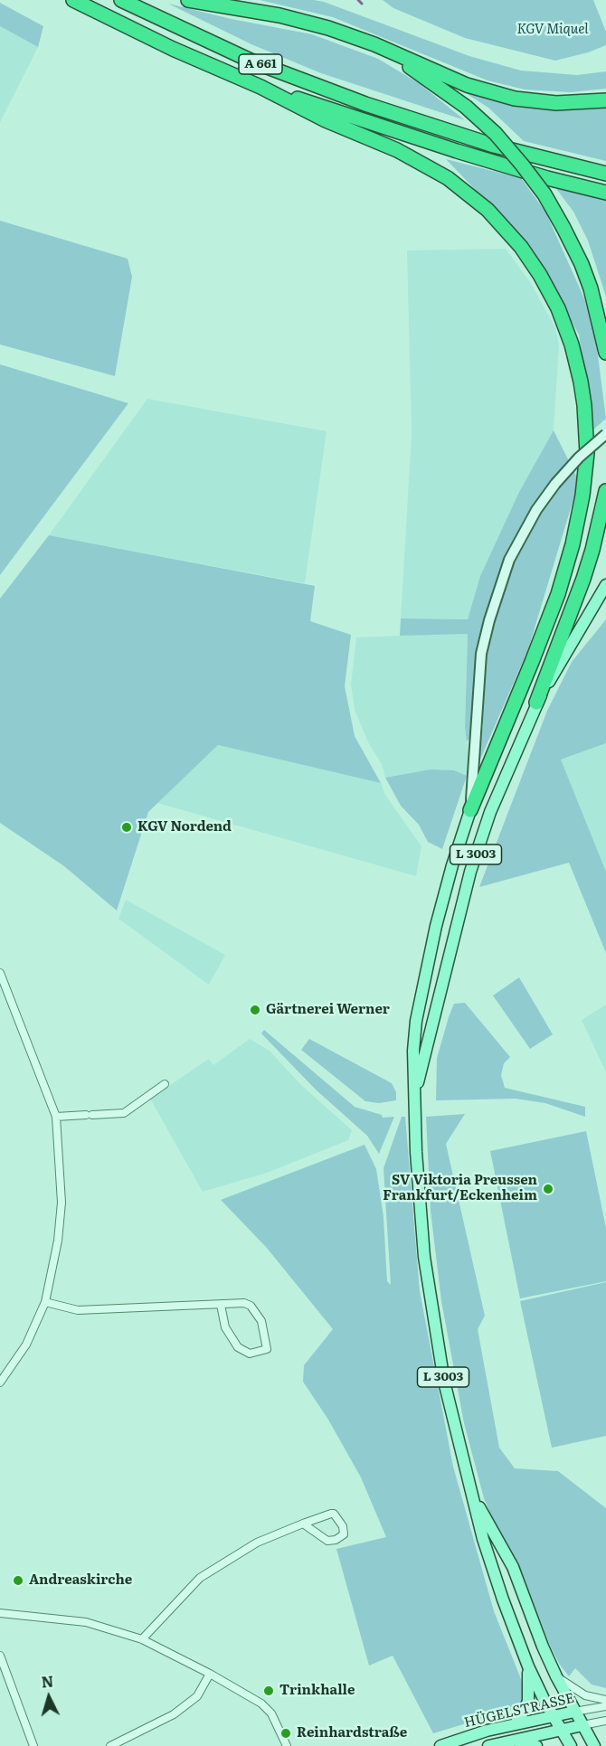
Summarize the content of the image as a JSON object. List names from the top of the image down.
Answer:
{
  "streets": {
    "highway": ["A 661"],
    "main road": ["L 3003", "HÜGELSTRASSE"]
  },
  "crossings": [
    ["L 3003", "HÜGELSTRASSE"]
  ],
  "parks": ["KGV Miquel"],
  "places": [
    "KGV Nordend",
    "Gärtnerei Werner",
    "SV Viktoria Preussen Frankfurt/Eckenheim",
    "Andreaskirche",
    "Trinkhalle",
    "Reinhardstraße"
  ],
  "north": "top"
}
